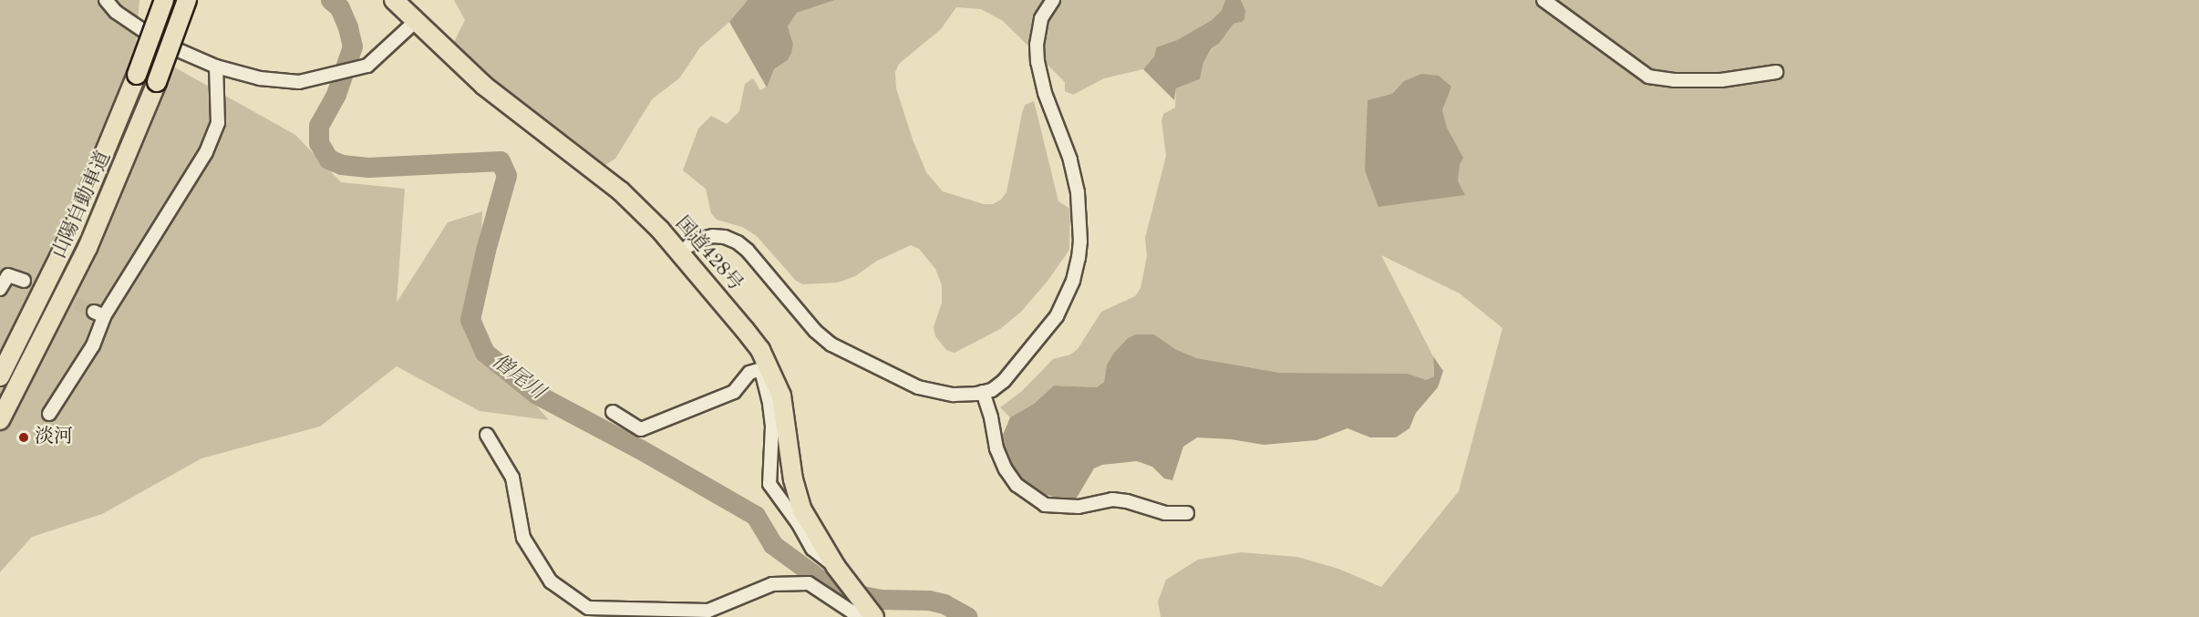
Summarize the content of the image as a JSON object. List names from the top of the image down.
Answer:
{
  "streets": {
    "highway": ["山陽自動車道", "国道428号"]
  },
  "water": ["僧尾川"],
  "places": ["淡河"]
}
